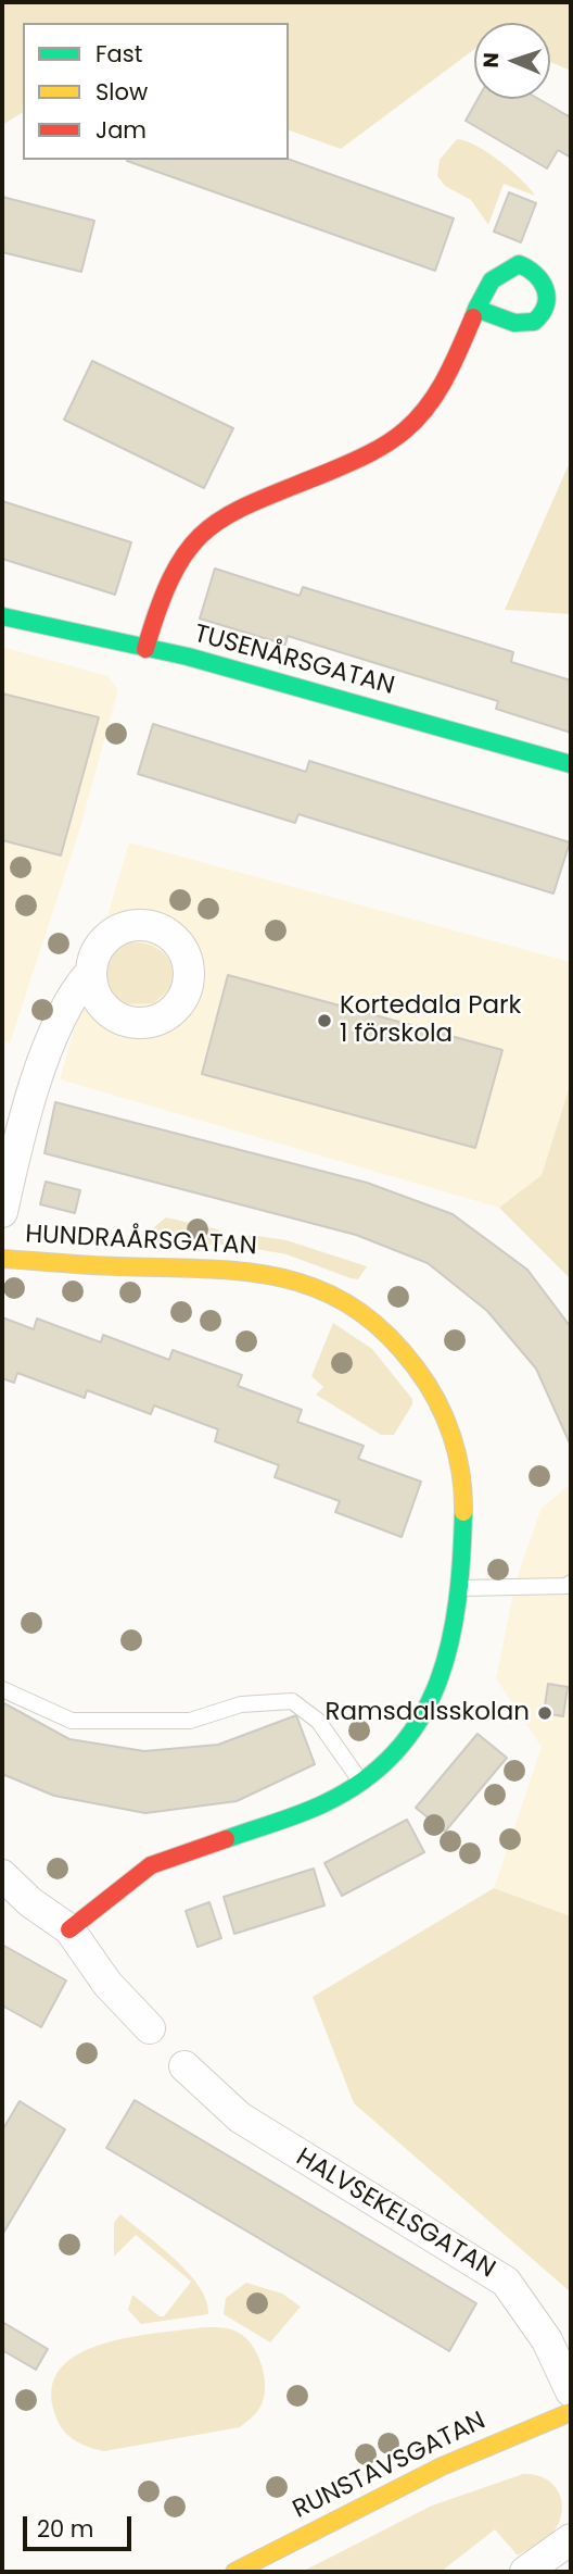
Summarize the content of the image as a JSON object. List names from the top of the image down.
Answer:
{
  "streets": {
    "street": [
      "TUSENÅRSGATAN",
      "HUNDRAÅRSGATAN",
      "HALVSEKELSGATAN",
      "RUNSTAVSGATAN"
    ]
  },
  "places": ["Kortedala Park 1 förskola", "Ramsdalsskolan"],
  "legend": ["Fast", "Slow", "Jam"],
  "scale_bar": "20 m",
  "north": "left"
}
